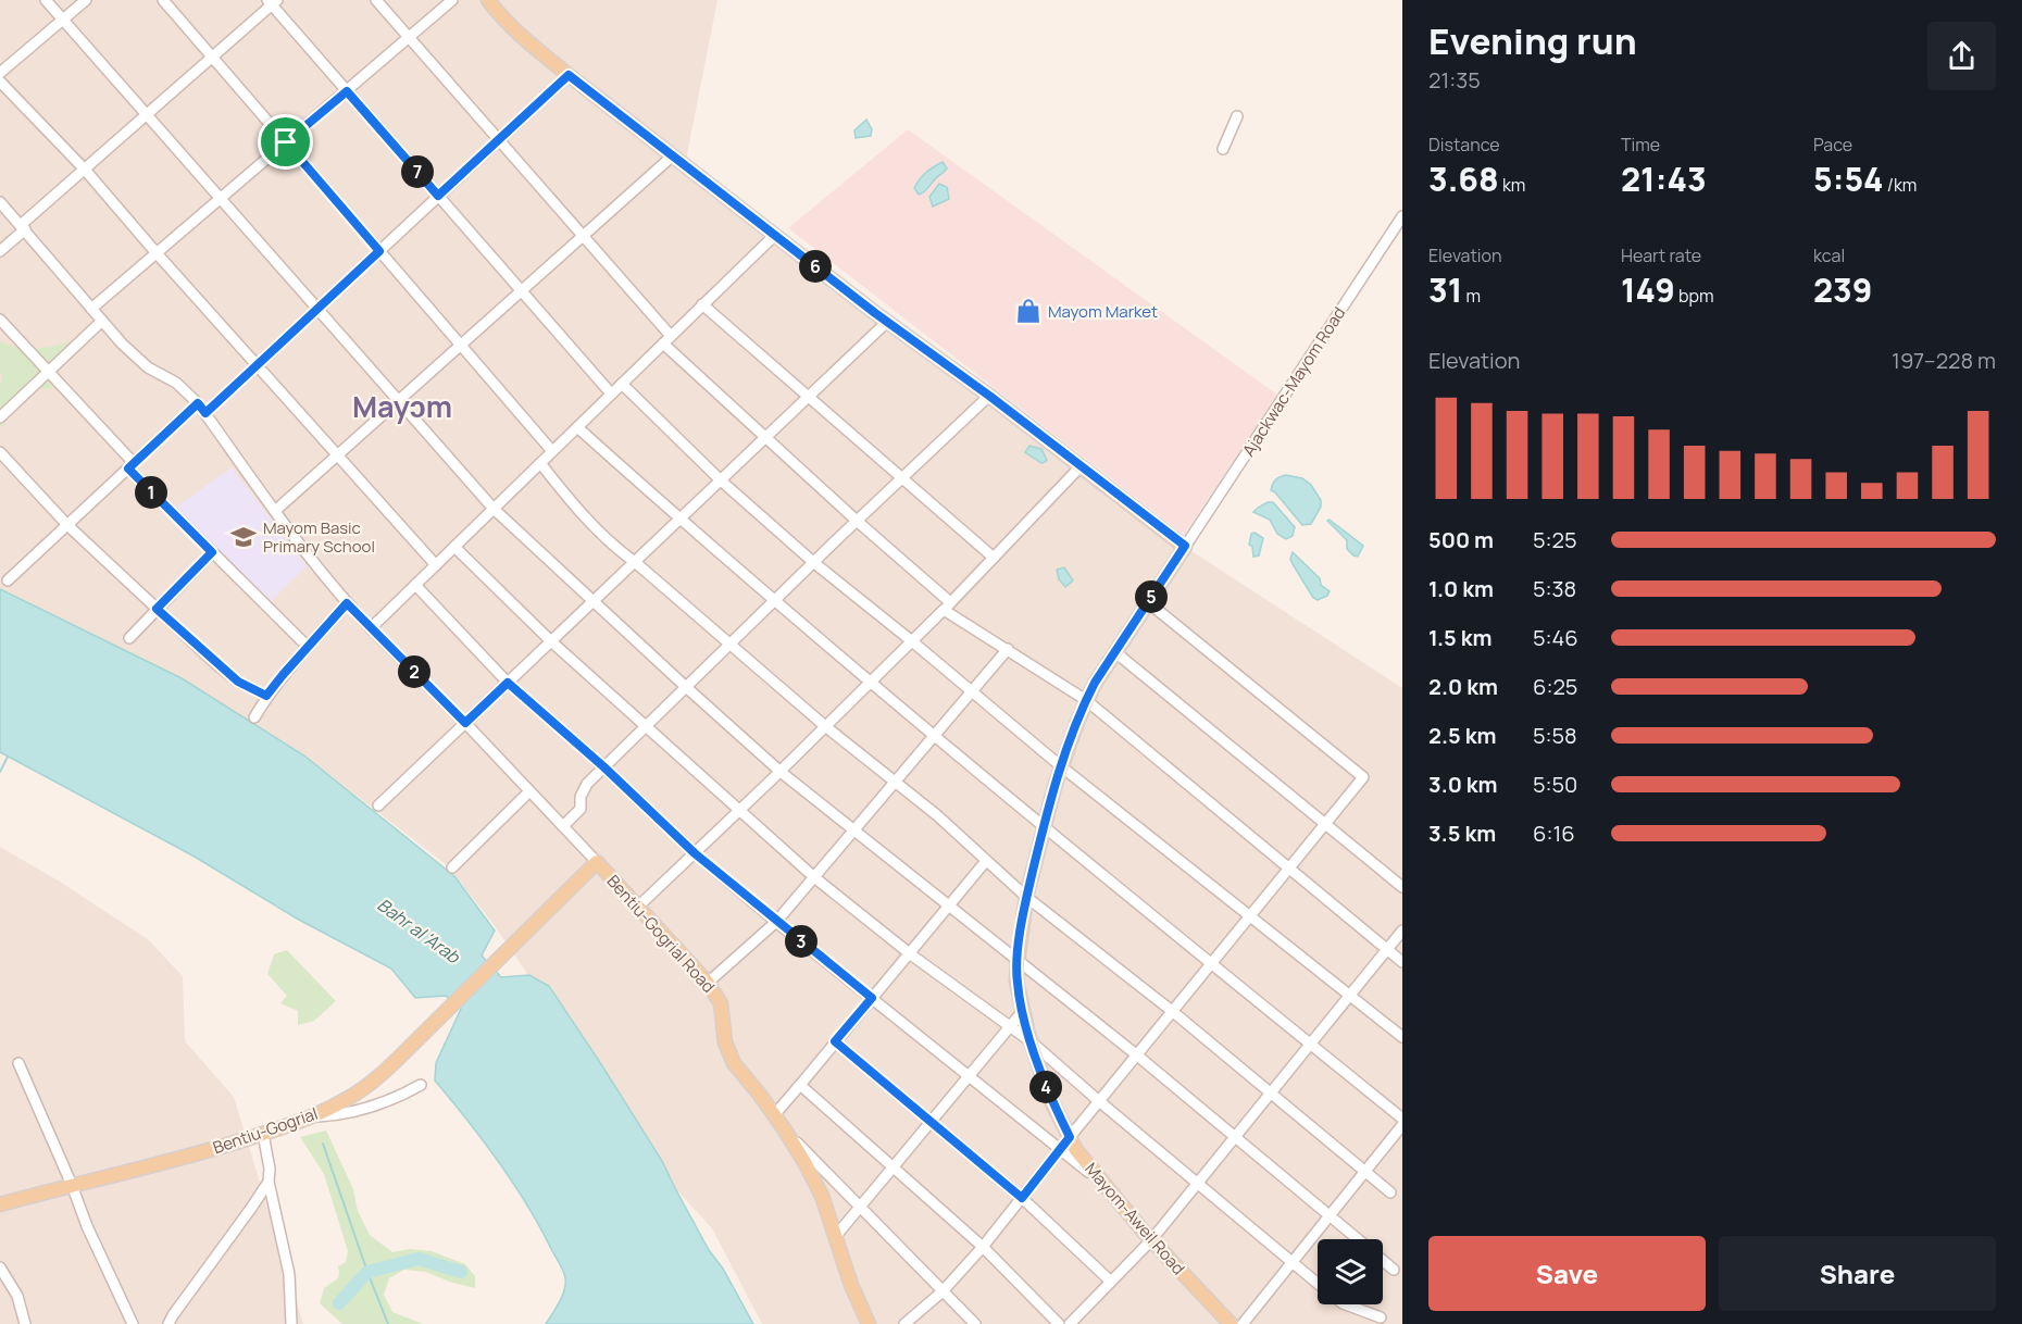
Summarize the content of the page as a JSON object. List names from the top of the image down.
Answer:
{
  "streets": {
    "main road": ["Bentiu-Gogrial Road", "Bentiu-Gogrial", "Mayom-Aweil Road"],
    "street": ["Ajackwac-Mayom Road"]
  },
  "crossings": [
    ["Ajackwac-Mayom Road", "Mayom-Aweil Road"],
    ["Bentiu-Gogrial Road", "Bentiu-Gogrial"]
  ],
  "districts": ["Mayɔm"],
  "water": ["Bahr al 'Arab"],
  "places": {
    "shop": ["Mayom Market"],
    "school or university": ["Mayom Basic Primary School"]
  },
  "page": {
    "heading": ["Evening run", "21:35"],
    "stats": [
      ["Distance", "3.68 km"],
      ["Time", "21:43"],
      ["Pace", "5:54 /km"],
      ["Elevation", "31 m"],
      ["Heart rate", "149 bpm"],
      ["kcal", "239"]
    ],
    "pins": [
      "7",
      "6",
      "1",
      "5",
      "2",
      "3",
      "4"
    ],
    "chart": ["Elevation", "197–228 m"],
    "list": [
      {
        "name": "500 m",
        "note": "5:25"
      },
      {
        "name": "1.0 km",
        "note": "5:38"
      },
      {
        "name": "1.5 km",
        "note": "5:46"
      },
      {
        "name": "2.0 km",
        "note": "6:25"
      },
      {
        "name": "2.5 km",
        "note": "5:58"
      },
      {
        "name": "3.0 km",
        "note": "5:50"
      },
      {
        "name": "3.5 km",
        "note": "6:16"
      }
    ],
    "buttons": ["Save", "Share"]
  }
}
